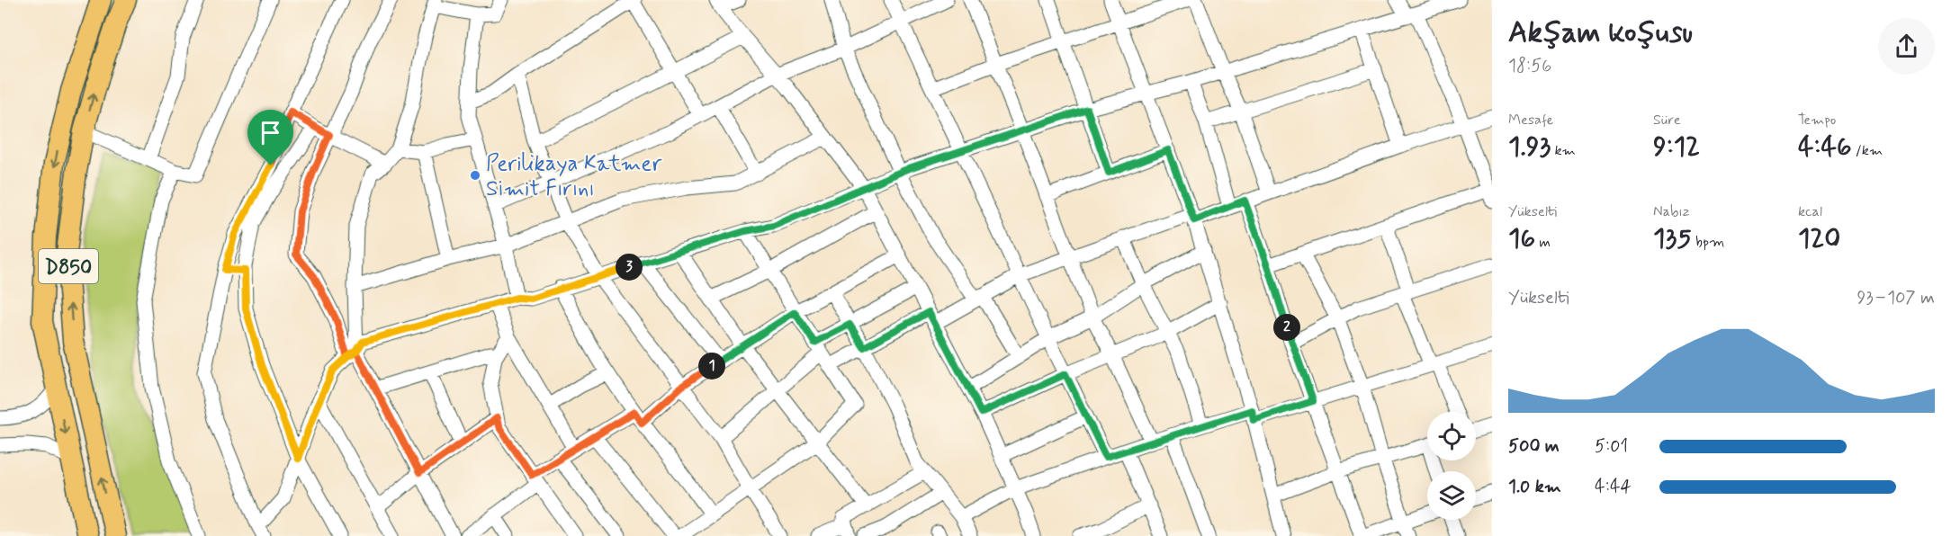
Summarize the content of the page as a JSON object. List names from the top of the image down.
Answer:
{
  "streets": {
    "highway": ["D850"]
  },
  "places": ["Perilikaya Katmer Simit Fırını"],
  "page": {
    "heading": ["Akşam koşusu", "18:56"],
    "stats": [
      ["Mesafe", "1.93 km"],
      ["Süre", "9:12"],
      ["Tempo", "4:46 /km"],
      ["Yükselti", "16 m"],
      ["Nabız", "135 bpm"],
      ["kcal", "120"]
    ],
    "pins": ["3", "2", "1"],
    "chart": ["Yükselti", "93–107 m"],
    "list": [
      {
        "name": "500 m",
        "note": "5:01"
      },
      {
        "name": "1.0 km",
        "note": "4:44"
      }
    ]
  }
}
